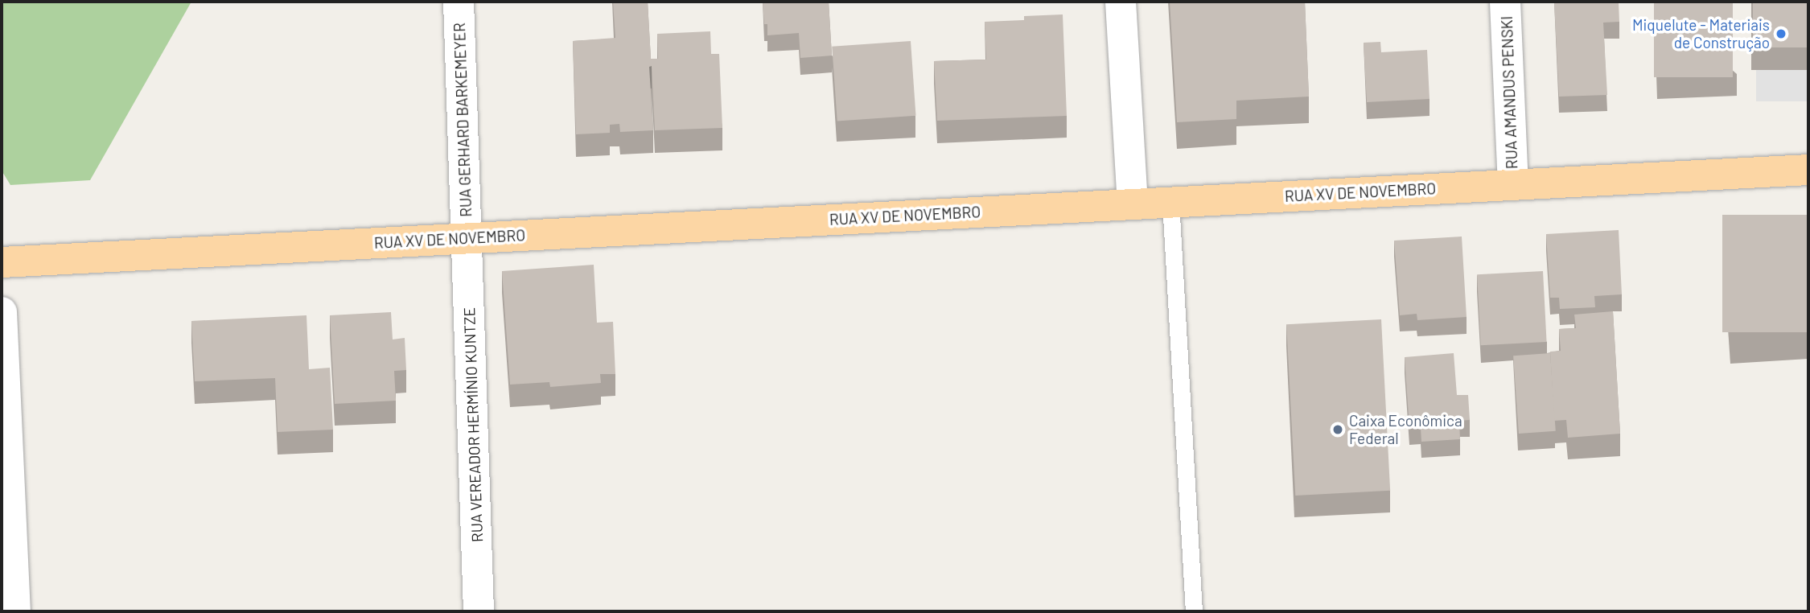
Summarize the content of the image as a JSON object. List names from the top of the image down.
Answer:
{
  "streets": {
    "main road": ["RUA XV DE NOVEMBRO"],
    "street": ["RUA AMANDUS PENSKI", "RUA GERHARD BARKEMEYER", "RUA VEREADOR HERMÍNIO KUNTZE"]
  },
  "crossings": [
    ["RUA AMANDUS PENSKI", "RUA XV DE NOVEMBRO"],
    ["RUA GERHARD BARKEMEYER", "RUA XV DE NOVEMBRO"],
    ["RUA GERHARD BARKEMEYER", "RUA VEREADOR HERMÍNIO KUNTZE"],
    ["RUA XV DE NOVEMBRO", "RUA VEREADOR HERMÍNIO KUNTZE"]
  ],
  "places": ["Miquelute - Materiais de Construção", "Caixa Econômica Federal"]
}
